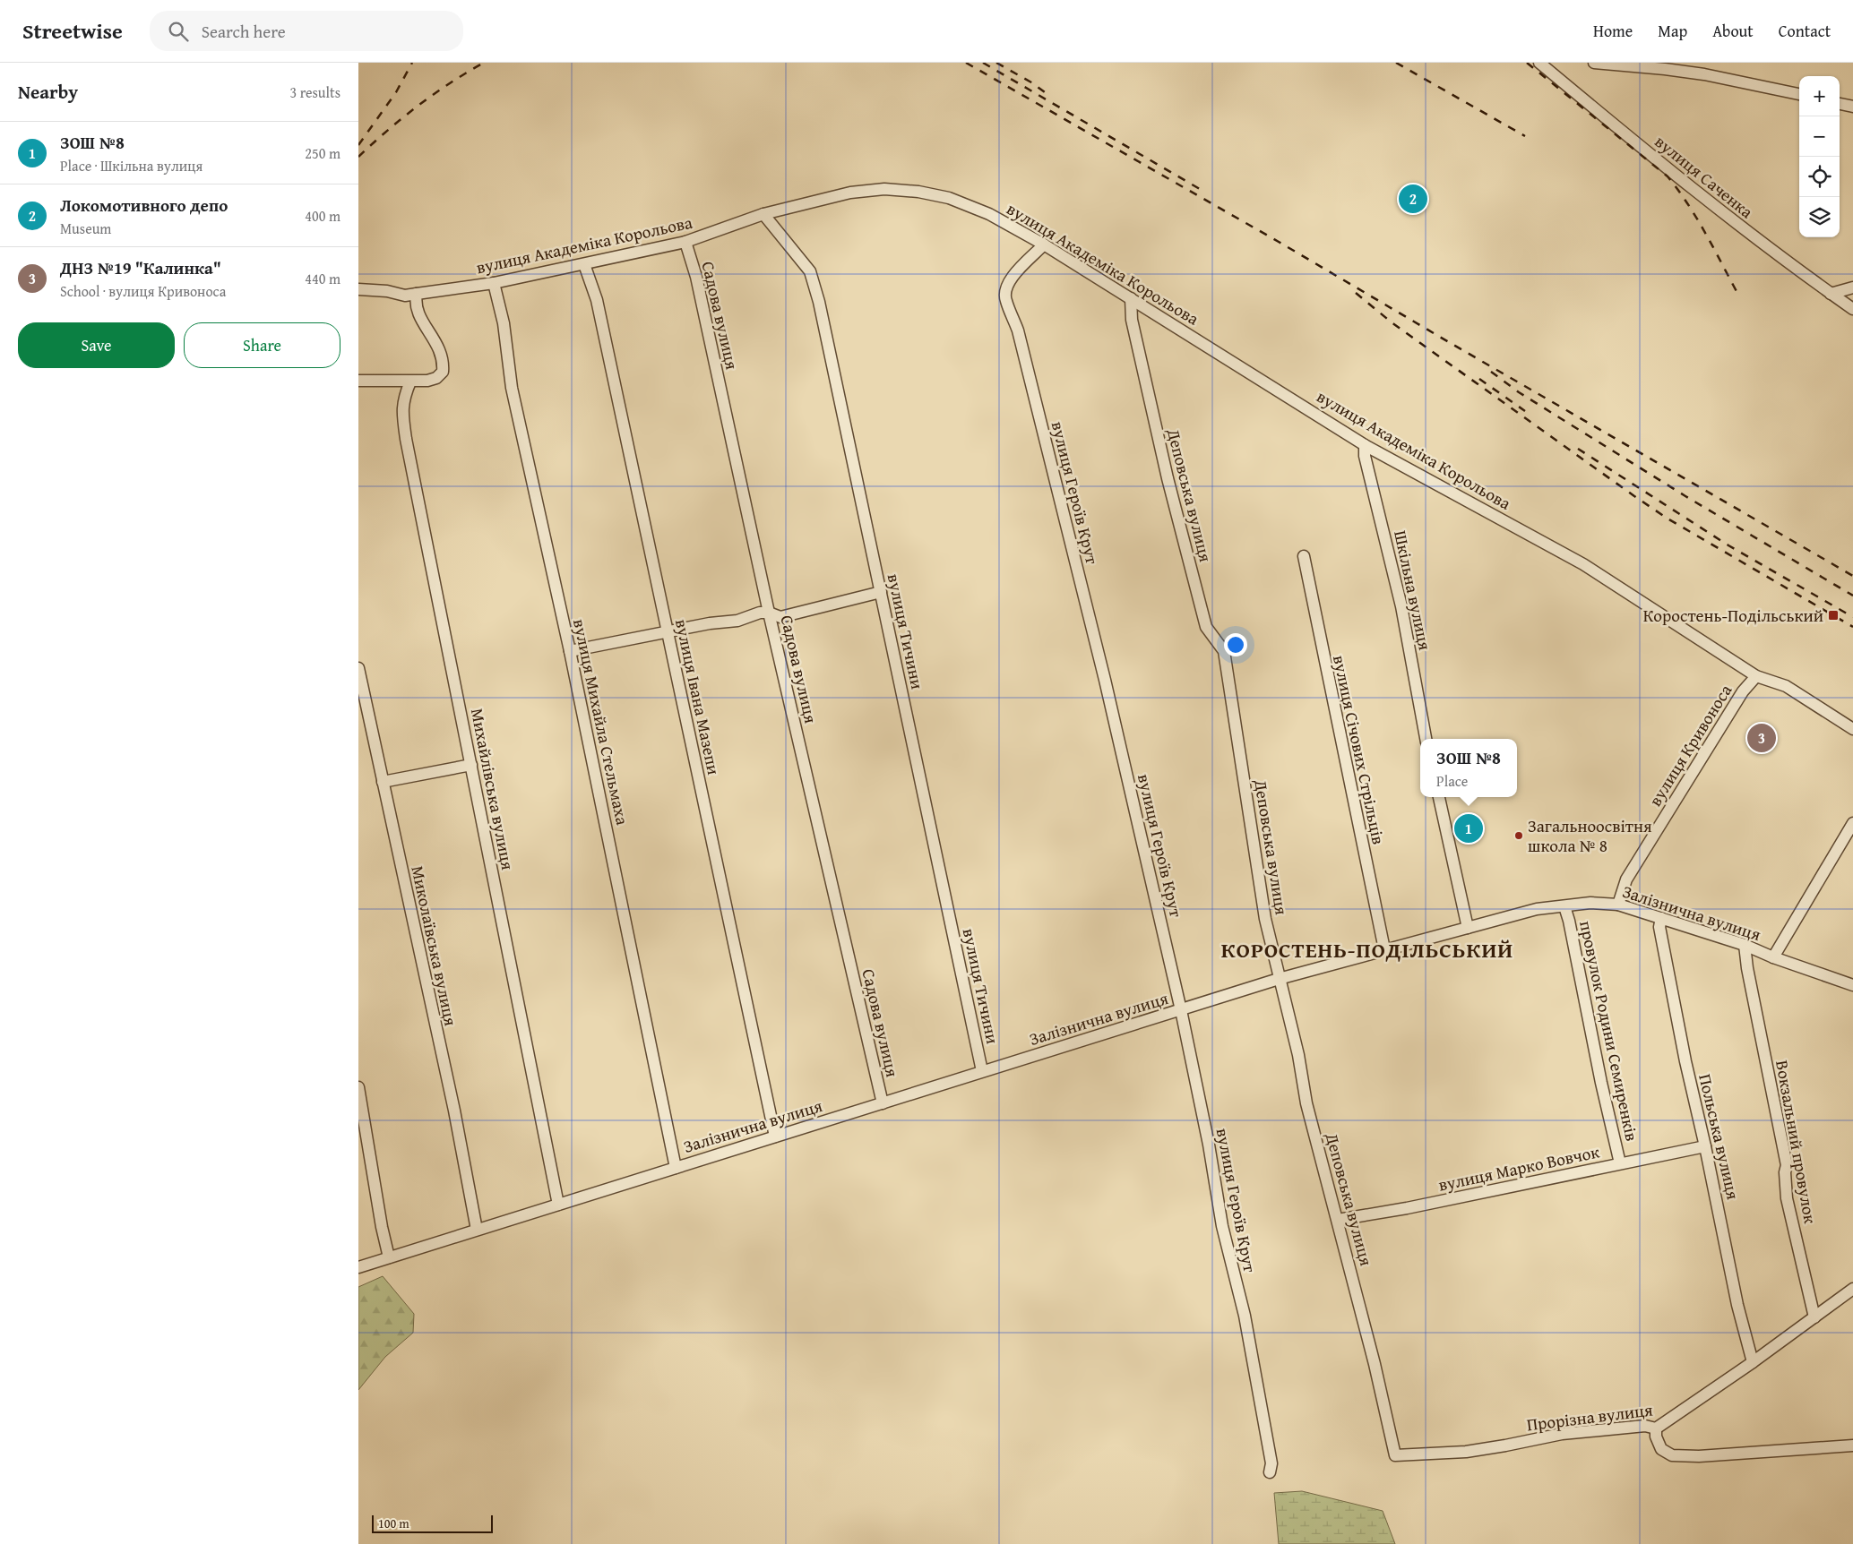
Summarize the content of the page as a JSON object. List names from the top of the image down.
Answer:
{
  "streets": {
    "street": [
      "вулиця Саченка",
      "вулиця Академіка Корольова",
      "Садова вулиця",
      "вулиця Героїв Крут",
      "Деповська вулиця",
      "Шкільна вулиця",
      "вулиця Тичини",
      "вулиця Івана Мазепи",
      "вулиця Михайла Стельмаха",
      "вулиця Кривоноса",
      "вулиця Січових Стрільців",
      "Михайлівська вулиця",
      "Залізнична вулиця",
      "Миколаївська вулиця",
      "провулок Родини Семиренків",
      "Польська вулиця",
      "Вокзальний провулок",
      "вулиця Марко Вовчок",
      "Прорізна вулиця"
    ]
  },
  "crossings": [
    ["вулиця Академіка Корольова", "Садова вулиця"],
    ["вулиця Академіка Корольова", "вулиця Героїв Крут"],
    ["вулиця Академіка Корольова", "Деповська вулиця"],
    ["вулиця Академіка Корольова", "Шкільна вулиця"],
    ["вулиця Академіка Корольова", "вулиця Тичини"],
    ["вулиця Академіка Корольова", "вулиця Івана Мазепи"],
    ["вулиця Академіка Корольова", "вулиця Михайла Стельмаха"],
    ["вулиця Академіка Корольова", "вулиця Кривоноса"],
    ["Садова вулиця", "Залізнична вулиця"],
    ["вулиця Героїв Крут", "Залізнична вулиця"],
    ["Деповська вулиця", "Залізнична вулиця"],
    ["Деповська вулиця", "вулиця Марко Вовчок"],
    ["Деповська вулиця", "Прорізна вулиця"],
    ["вулиця Тичини", "Залізнична вулиця"],
    ["вулиця Івана Мазепи", "Залізнична вулиця"],
    ["вулиця Михайла Стельмаха", "Залізнична вулиця"],
    ["вулиця Кривоноса", "Залізнична вулиця"],
    ["вулиця Січових Стрільців", "Залізнична вулиця"],
    ["Михайлівська вулиця", "Залізнична вулиця"],
    ["Залізнична вулиця", "Миколаївська вулиця"],
    ["Залізнична вулиця", "провулок Родини Семиренків"],
    ["Залізнична вулиця", "Польська вулиця"],
    ["Залізнична вулиця", "Вокзальний провулок"],
    ["провулок Родини Семиренків", "вулиця Марко Вовчок"],
    ["Польська вулиця", "вулиця Марко Вовчок"],
    ["Польська вулиця", "Прорізна вулиця"],
    ["Вокзальний провулок", "Прорізна вулиця"]
  ],
  "districts": ["КОРОСТЕНЬ-ПОДІЛЬСЬКИЙ"],
  "places": {
    "transit": ["Коростень-Подільський"],
    "other": ["Загальноосвітня школа № 8"]
  },
  "scale_bar": "100 m",
  "page": {
    "header": "Streetwise",
    "search": "Search here",
    "nav": [
      "Home",
      "Map",
      "About",
      "Contact"
    ],
    "heading": ["Nearby", "3 results"],
    "map_buttons": ["+", "−"],
    "list": [
      {
        "mark": "1",
        "name": "ЗОШ №8",
        "note": "Place · Шкільна вулиця",
        "value": "250 m"
      },
      {
        "mark": "2",
        "name": "Локомотивного депо",
        "note": "Museum",
        "value": "400 m"
      },
      {
        "mark": "3",
        "name": "ДНЗ №19 \"Калинка\"",
        "note": "School · вулиця Кривоноса",
        "value": "440 m"
      }
    ],
    "pins": ["2", "3", "1"],
    "buttons": ["Save", "Share"],
    "popup": ["ЗОШ №8", "Place"],
    "scale": "100 m"
  }
}
